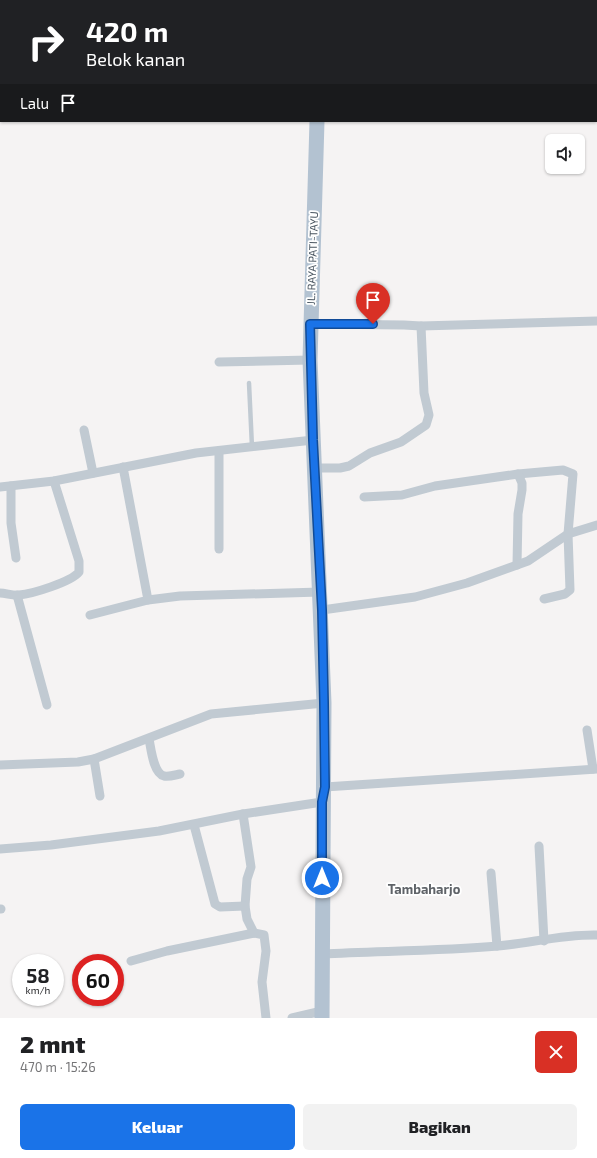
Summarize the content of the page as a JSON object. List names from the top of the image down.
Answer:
{
  "streets": {
    "main road": ["JL. RAYA PATI-TAYU"]
  },
  "districts": ["Tambaharjo"],
  "page": {
    "turn": ["420 m", "Belok kanan"],
    "then": "Lalu",
    "speed": "58 km/h",
    "limit": "60",
    "heading": ["2 mnt", "470 m · 15:26"],
    "buttons": ["Keluar", "Bagikan"]
  }
}
